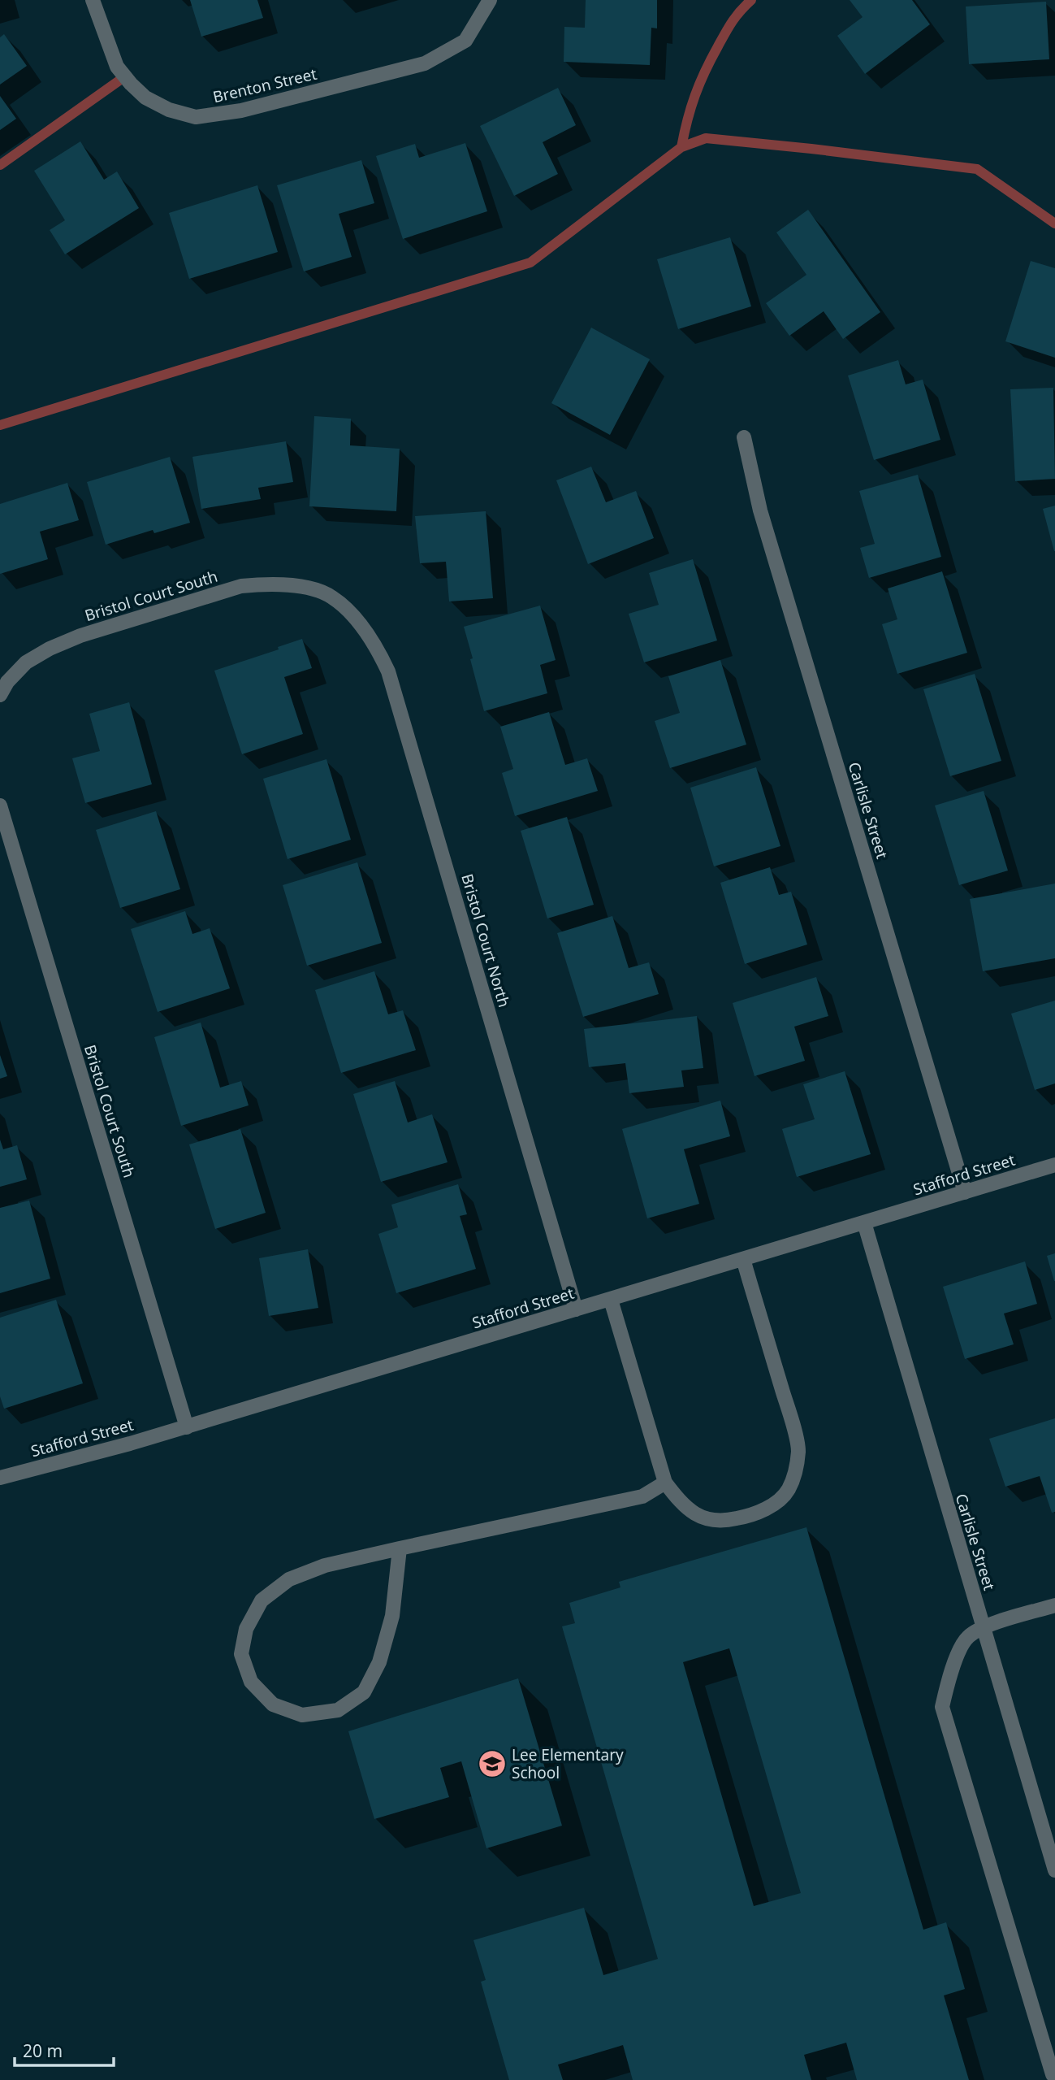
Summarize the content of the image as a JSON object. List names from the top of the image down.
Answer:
{
  "streets": {
    "street": [
      "Brenton Street",
      "Bristol Court South",
      "Carlisle Street",
      "Bristol Court North",
      "Stafford Street"
    ]
  },
  "crossings": [
    ["Bristol Court South", "Bristol Court North"],
    ["Bristol Court South", "Stafford Street"],
    ["Carlisle Street", "Stafford Street"],
    ["Bristol Court North", "Stafford Street"]
  ],
  "places": {
    "school or university": ["Lee Elementary School"]
  },
  "scale_bar": "20 m"
}
